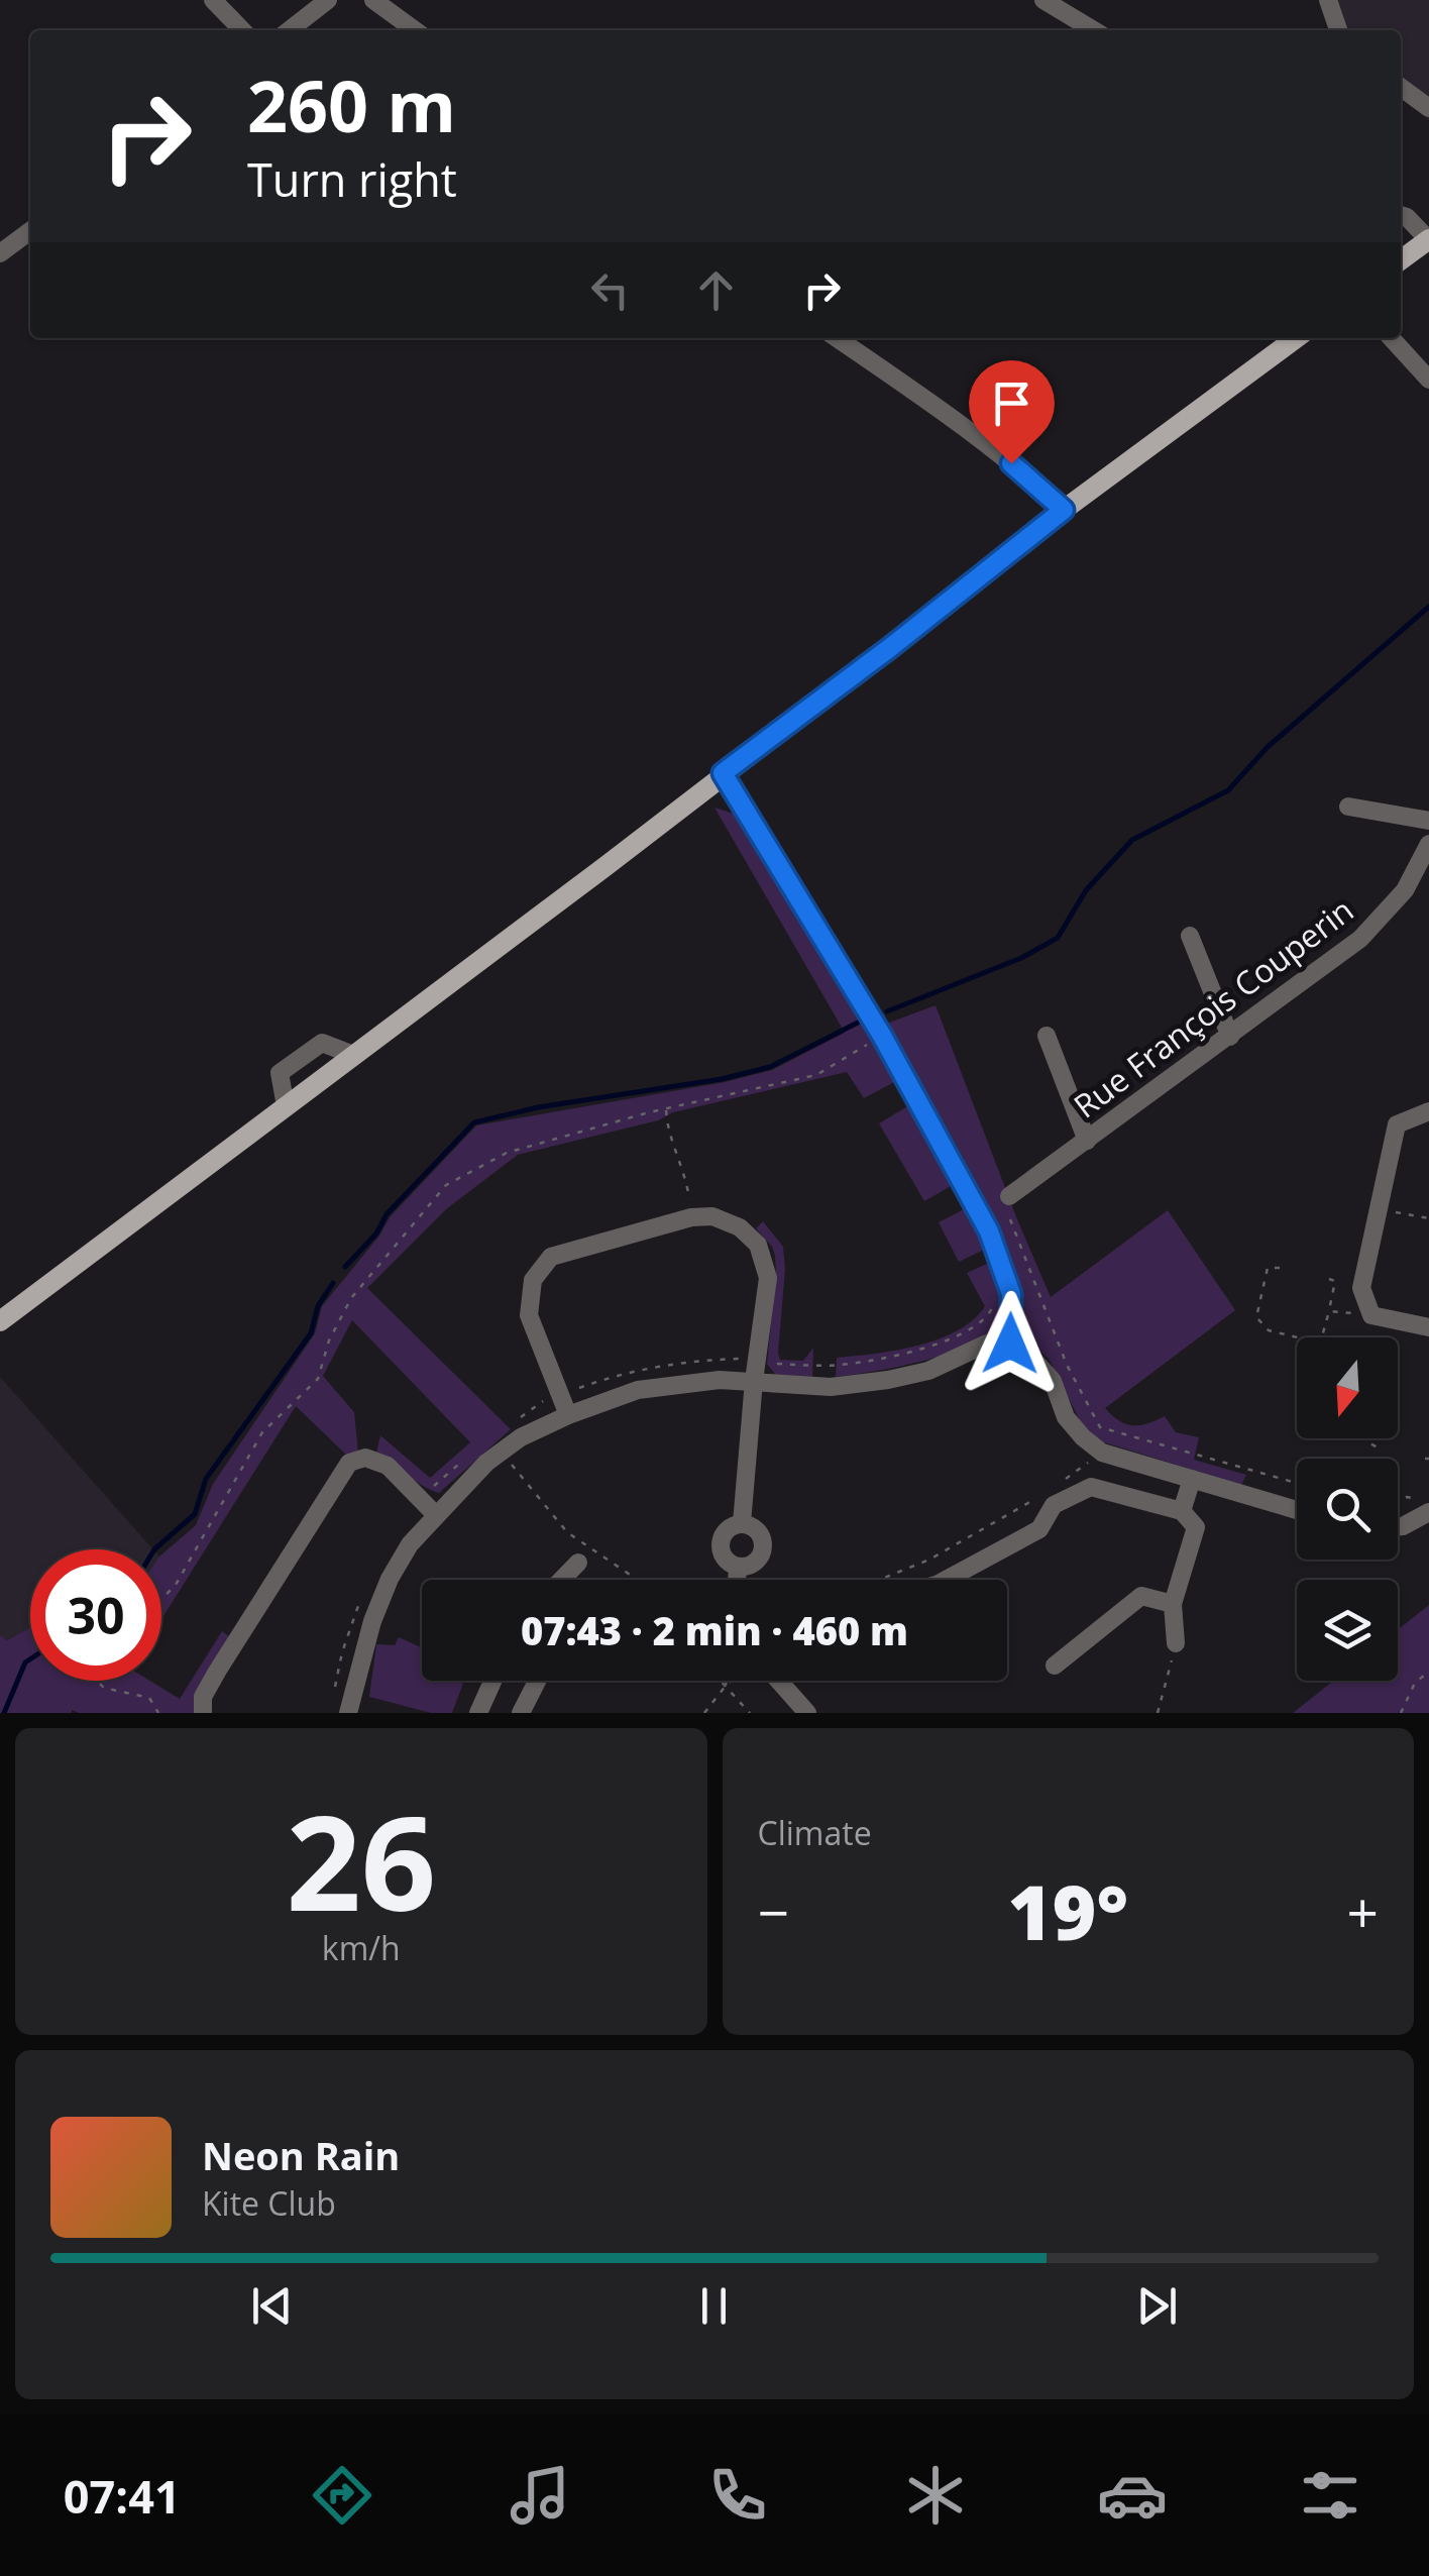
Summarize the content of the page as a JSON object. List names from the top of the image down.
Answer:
{
  "streets": {
    "street": ["Rue François Couperin"]
  },
  "north": "bottom",
  "page": {
    "turn": ["260 m", "Turn right"],
    "limit": "30",
    "trip": "07:43 · 2 min · 460 m",
    "tile": [
      ["26", "km/h"],
      "Climate"
    ],
    "heat": ["−", "19°", "+"],
    "song": ["Neon Rain", "Kite Club"],
    "tabs": "07:41"
  }
}
